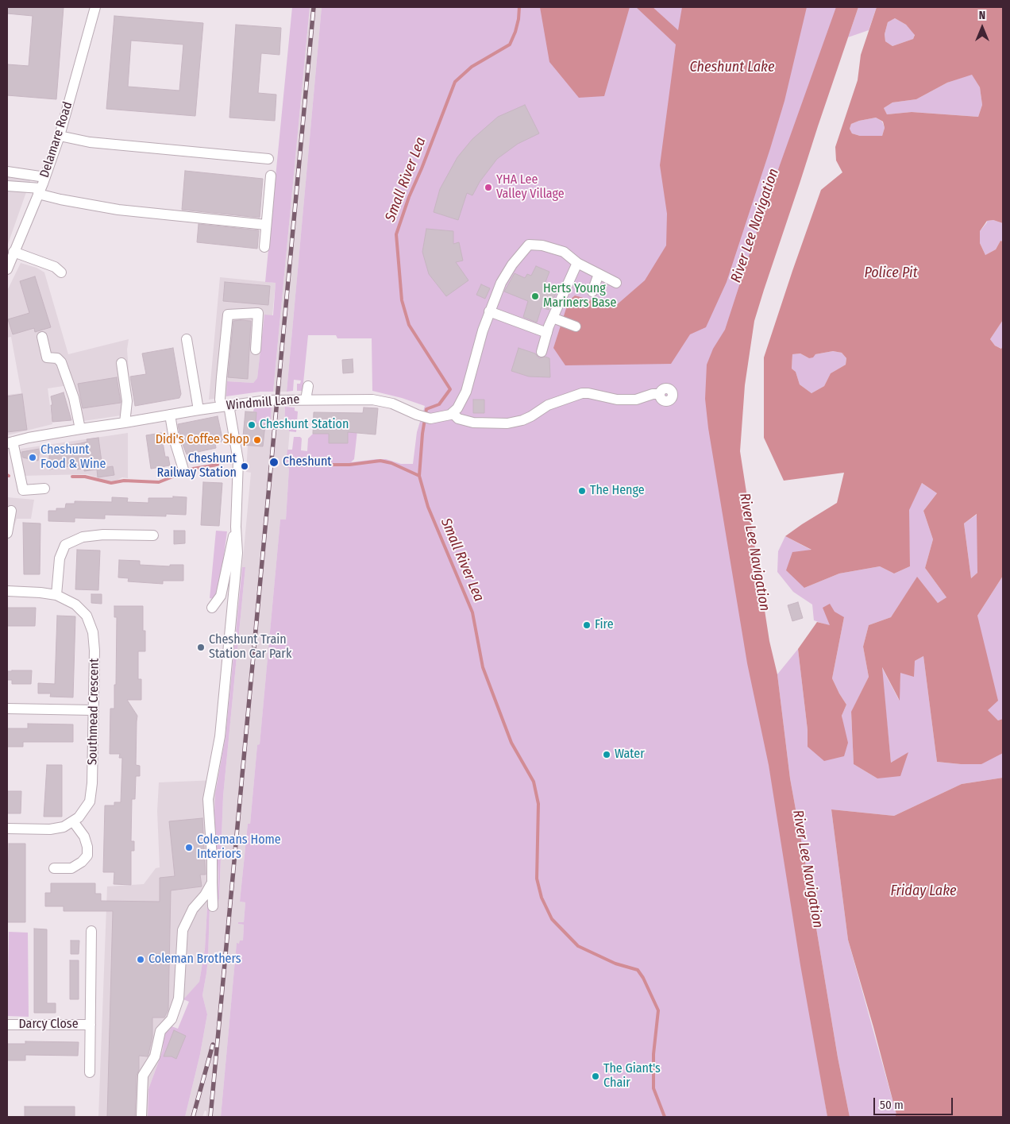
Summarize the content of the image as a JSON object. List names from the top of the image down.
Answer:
{
  "streets": {
    "street": [
      "Delamare Road",
      "Windmill Lane",
      "Southmead Crescent",
      "Darcy Close"
    ]
  },
  "water": [
    "Cheshunt Lake",
    "Small River Lea",
    "River Lee Navigation",
    "Police Pit",
    "Friday Lake"
  ],
  "places": [
    "YHA Lee Valley Village",
    "Herts Young Mariners Base",
    "Cheshunt Station",
    "Didi's Coffee Shop",
    "Cheshunt Food & Wine",
    "Cheshunt",
    "Cheshunt Railway Station",
    "The Henge",
    "Fire",
    "Cheshunt Train Station Car Park",
    "Water",
    "Colemans Home Interiors",
    "Coleman Brothers",
    "The Giant's Chair"
  ],
  "scale_bar": "50 m",
  "north": "top"
}
